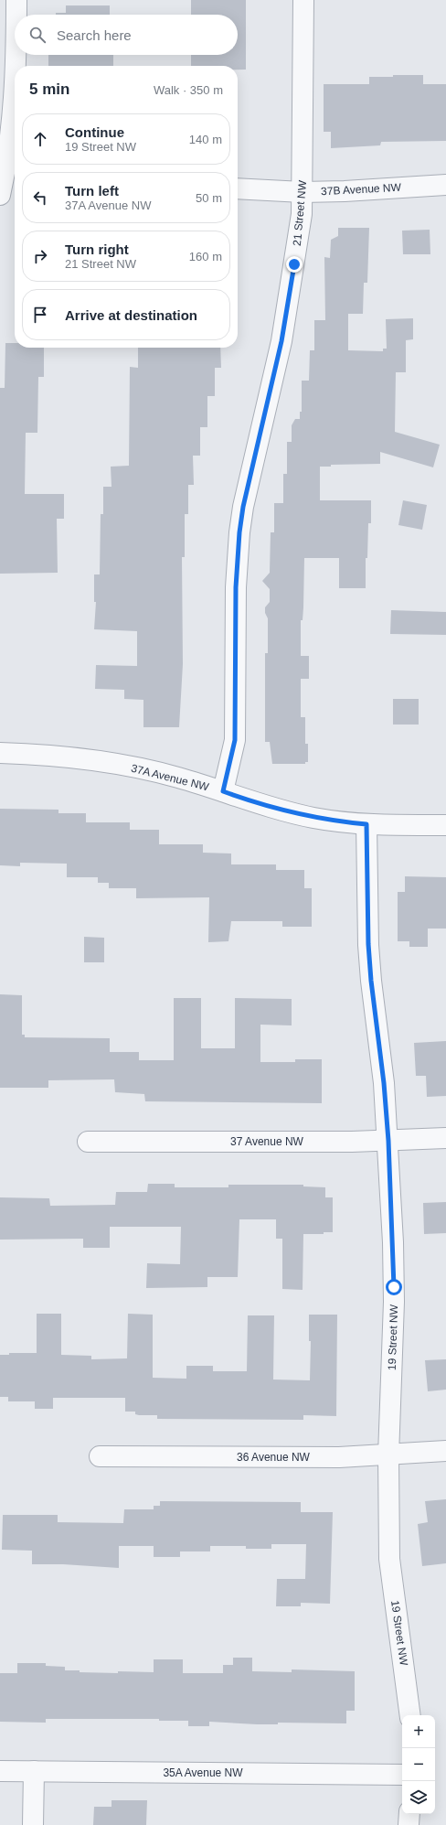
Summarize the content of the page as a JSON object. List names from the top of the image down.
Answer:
{
  "streets": {
    "street": [
      "37B Avenue NW",
      "21 Street NW",
      "37A Avenue NW",
      "37 Avenue NW",
      "19 Street NW",
      "36 Avenue NW",
      "35A Avenue NW"
    ]
  },
  "crossings": [
    ["37B Avenue NW", "21 Street NW"],
    ["21 Street NW", "37A Avenue NW"],
    ["37A Avenue NW", "19 Street NW"],
    ["37 Avenue NW", "19 Street NW"],
    ["19 Street NW", "36 Avenue NW"]
  ],
  "page": {
    "search": "Search here",
    "heading": ["5 min", "Walk · 350 m"],
    "list": [
      ["Continue", "19 Street NW", "140 m"],
      ["Turn left", "37A Avenue NW", "50 m"],
      ["Turn right", "21 Street NW", "160 m"],
      "Arrive at destination"
    ],
    "map_buttons": ["+", "−"]
  }
}
